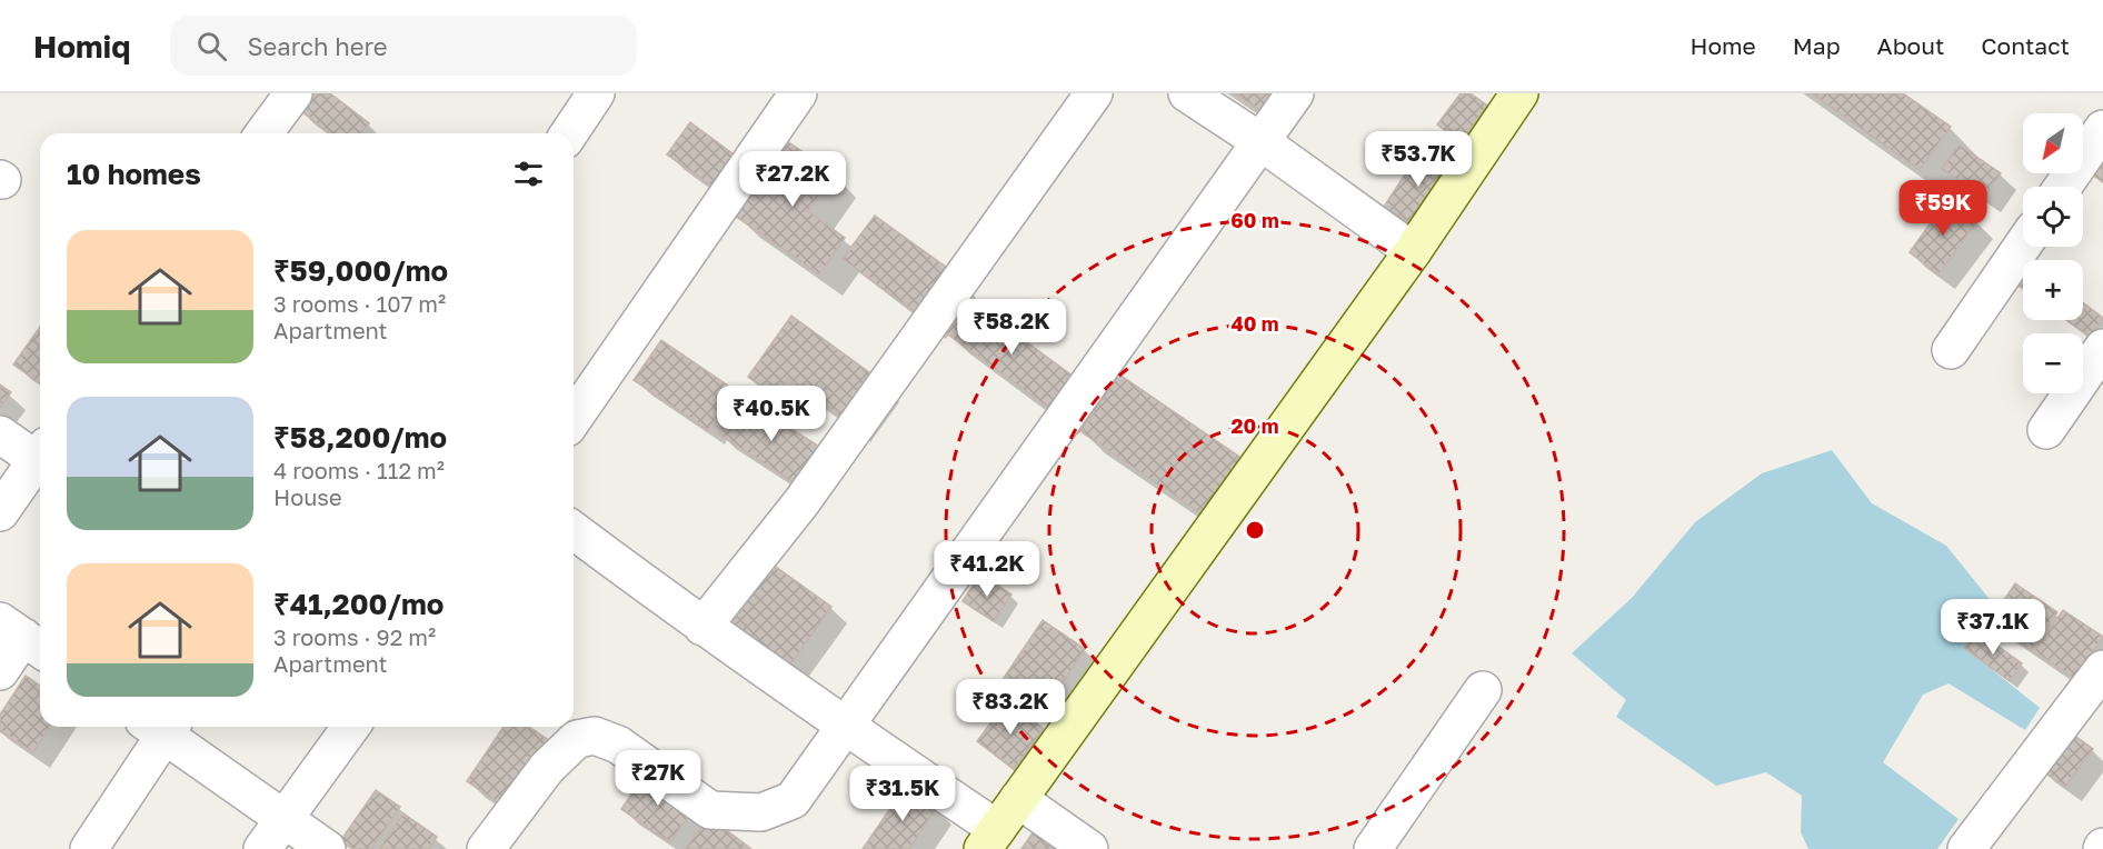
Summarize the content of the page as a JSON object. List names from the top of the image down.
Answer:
{
  "north": "bottom left",
  "page": {
    "header": "Homiq",
    "search": "Search here",
    "nav": [
      "Home",
      "Map",
      "About",
      "Contact"
    ],
    "map_buttons": ["+", "−"],
    "price": [
      "₹53.7K",
      "₹27.2K",
      "₹59K",
      "₹58.2K",
      "₹40.5K",
      "₹41.2K",
      "₹37.1K",
      "₹83.2K",
      "₹27K",
      "₹31.5K"
    ],
    "heading": "10 homes",
    "list": [
      {
        "name": "₹59,000/mo",
        "note": "3 rooms · 107 m² · Apartment"
      },
      {
        "name": "₹58,200/mo",
        "note": "4 rooms · 112 m² · House"
      },
      {
        "name": "₹41,200/mo",
        "note": "3 rooms · 92 m² · Apartment"
      }
    ]
  },
  "rings": ["60 m", "40 m", "20 m"]
}
